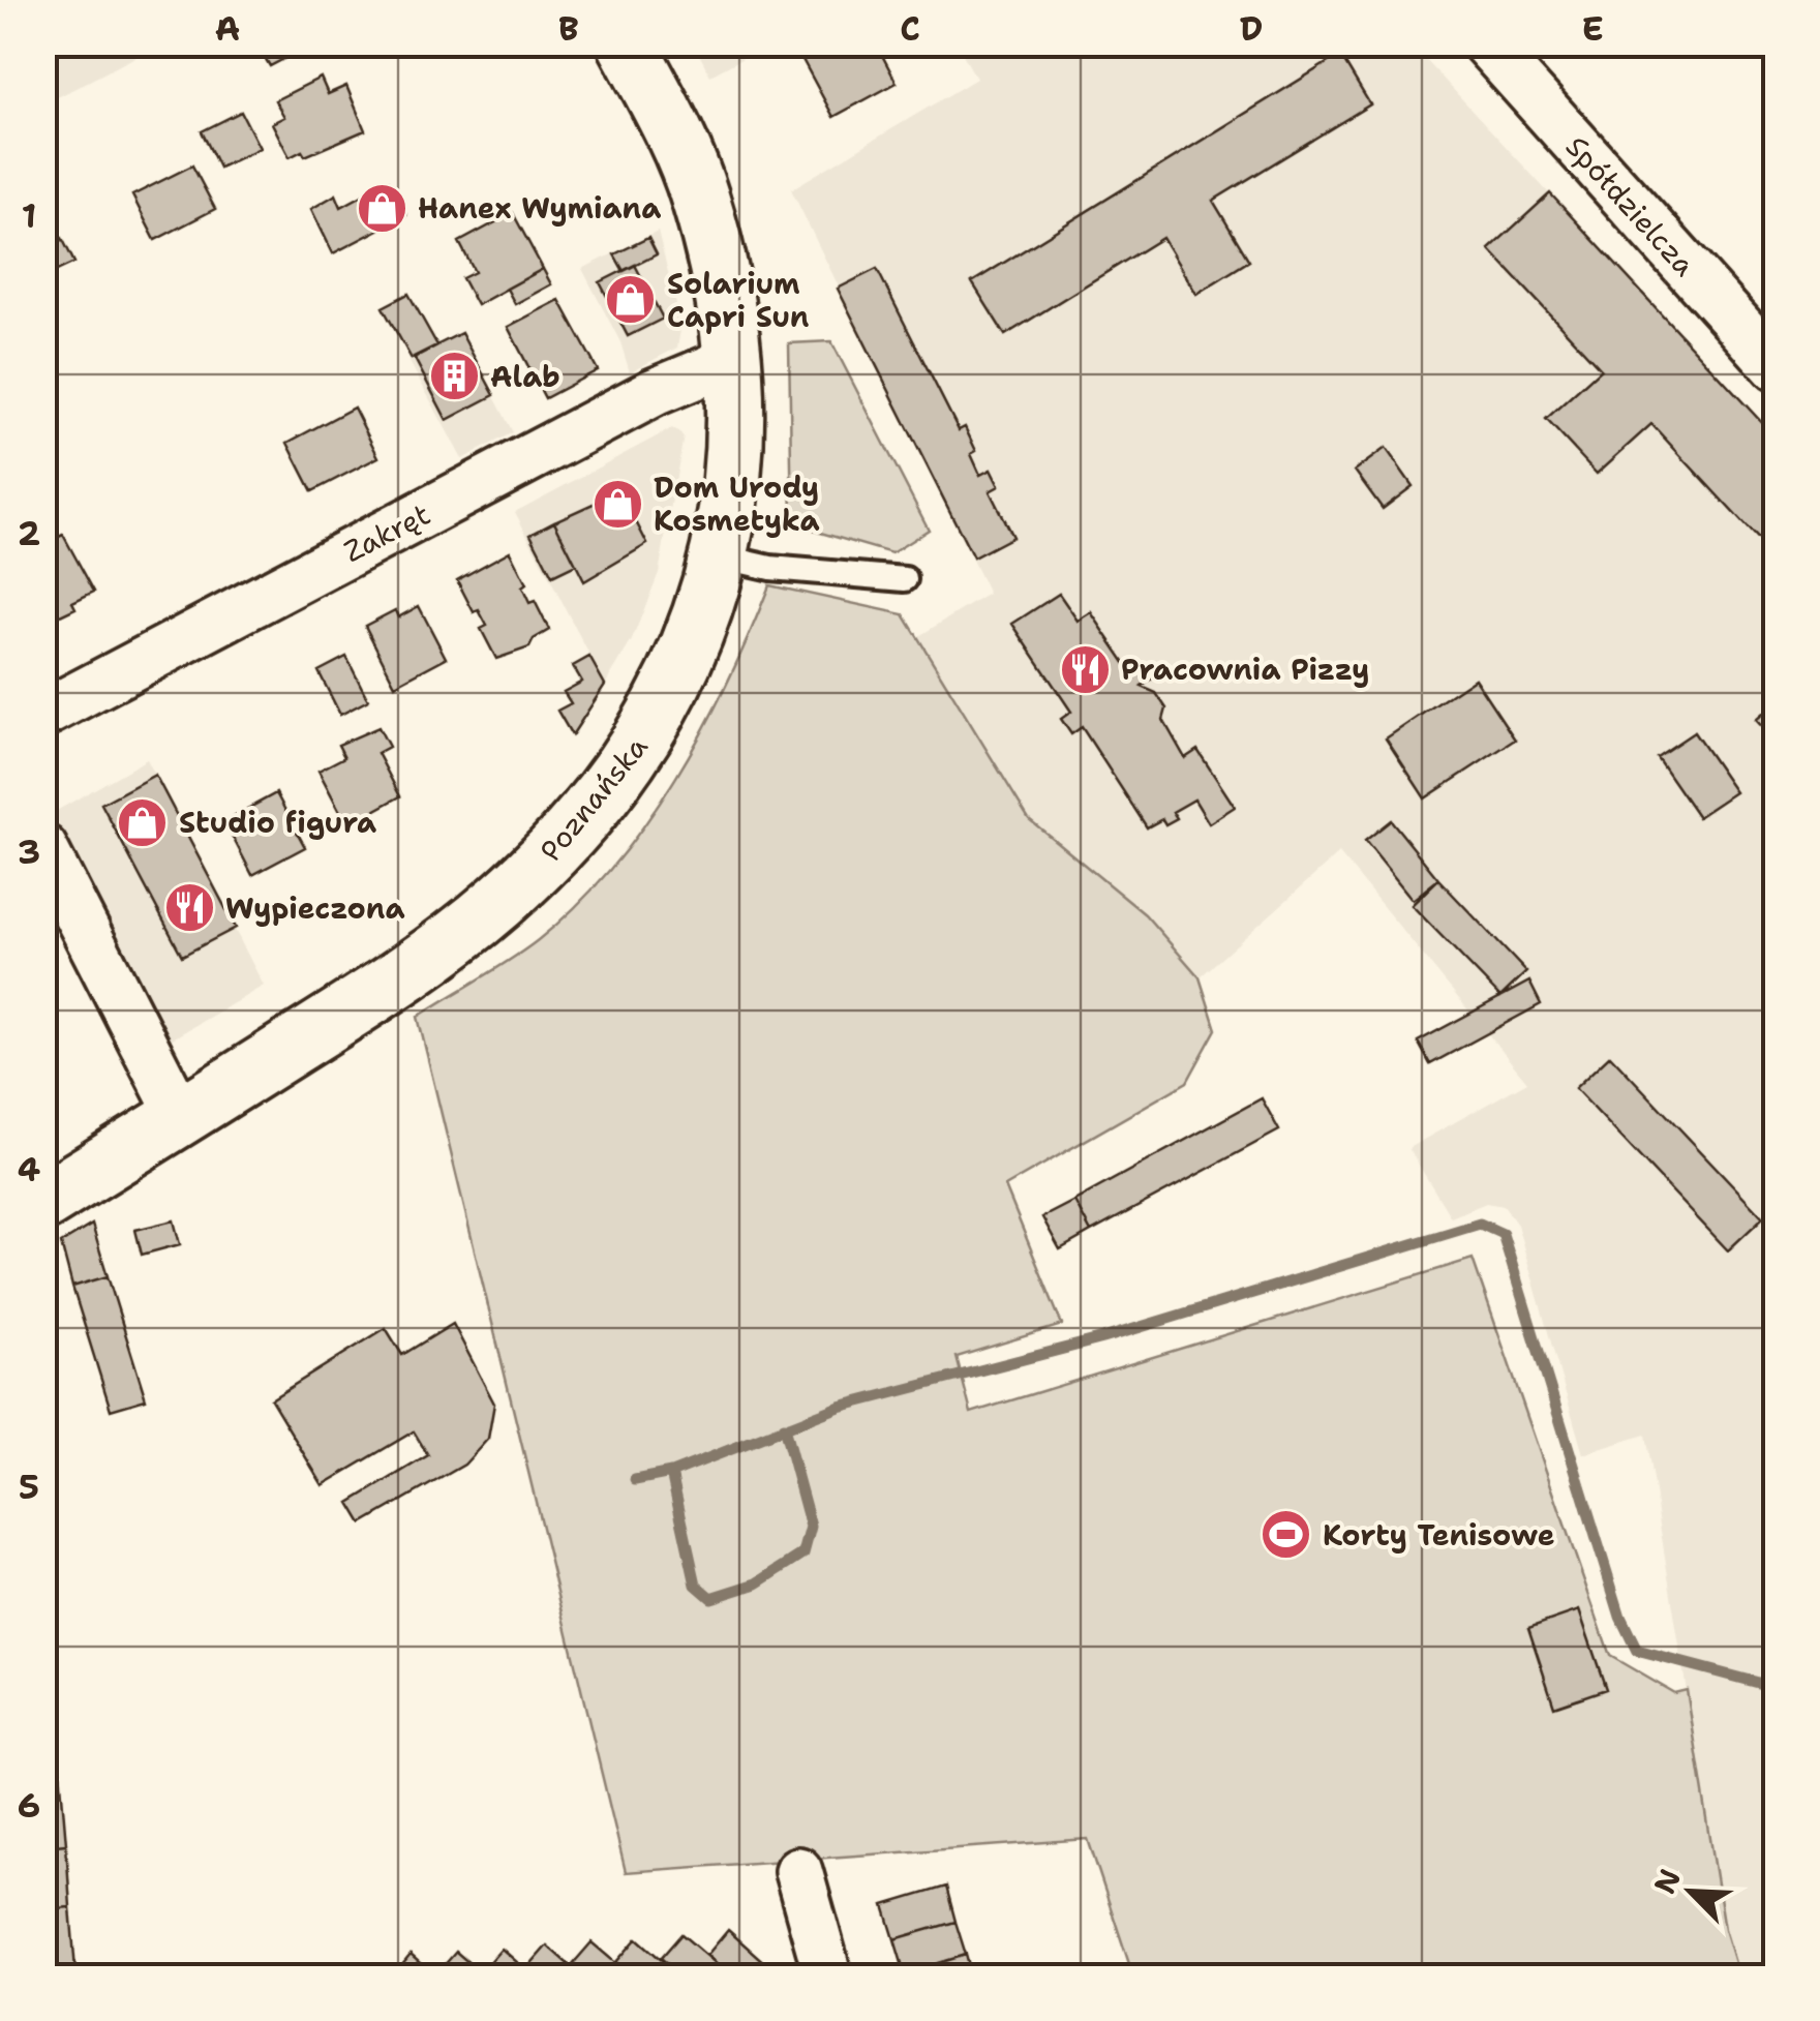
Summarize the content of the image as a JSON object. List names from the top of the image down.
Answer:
{
  "streets": {
    "street": ["Spółdzielcza", "Zakręt", "Poznańska"]
  },
  "crossings": [
    ["Zakręt", "Poznańska"]
  ],
  "places": {
    "shop": [
      "Hanex Wymiana",
      "Solarium Capri Sun",
      "Dom Urody Kosmetyka",
      "Studio figura"
    ],
    "building": ["Alab"],
    "restaurant": ["Pracownia Pizzy", "Wypieczona"],
    "sports": ["Korty Tenisowe"]
  },
  "north": "top left",
  "grid": {
    "columns": [
      "A",
      "B",
      "C",
      "D",
      "E"
    ],
    "rows": [
      "1",
      "2",
      "3",
      "4",
      "5",
      "6"
    ]
  }
}
